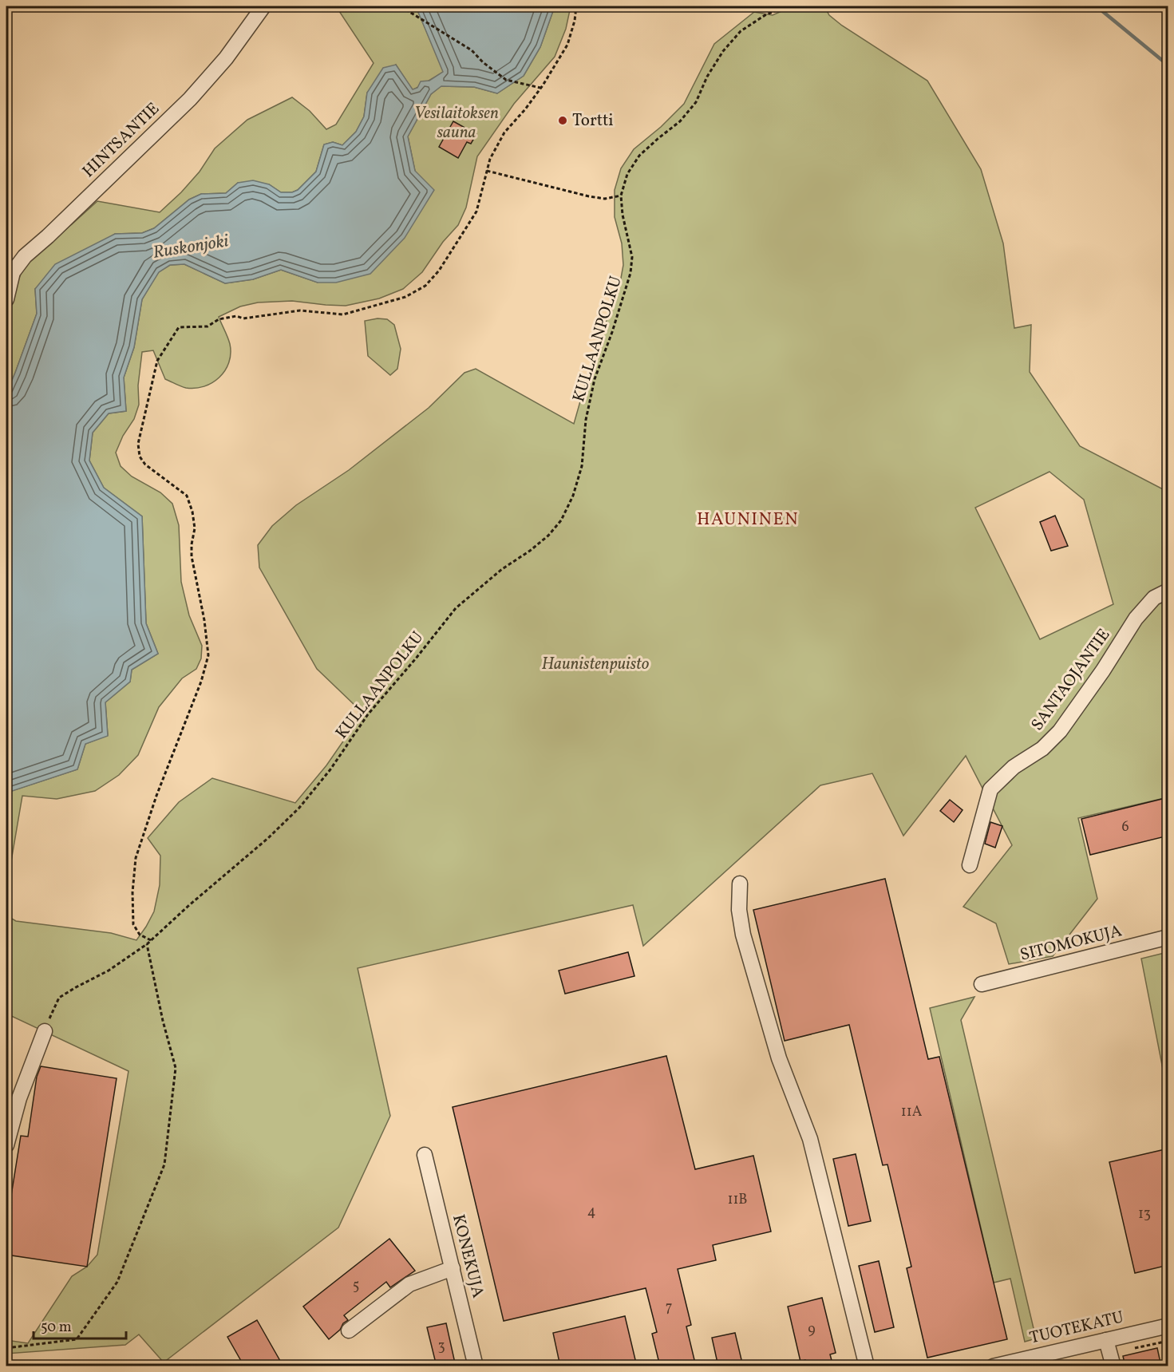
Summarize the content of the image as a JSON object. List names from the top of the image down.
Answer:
{
  "streets": {
    "street": [
      "HINTSANTIE",
      "SANTAOJANTIE",
      "SITOMOKUJA",
      "KONEKUJA",
      "TUOTEKATU"
    ],
    "path": ["KULLAANPOLKU"]
  },
  "districts": ["HAUNINEN"],
  "water": ["Ruskonjoki"],
  "parks": ["Vesilaitoksen sauna", "Haunistenpuisto"],
  "places": ["Tortti"],
  "house_numbers": [
    "6",
    "11A",
    "11B",
    "4",
    "13",
    "5",
    "7",
    "9",
    "3"
  ],
  "scale_bar": "50 m"
}
